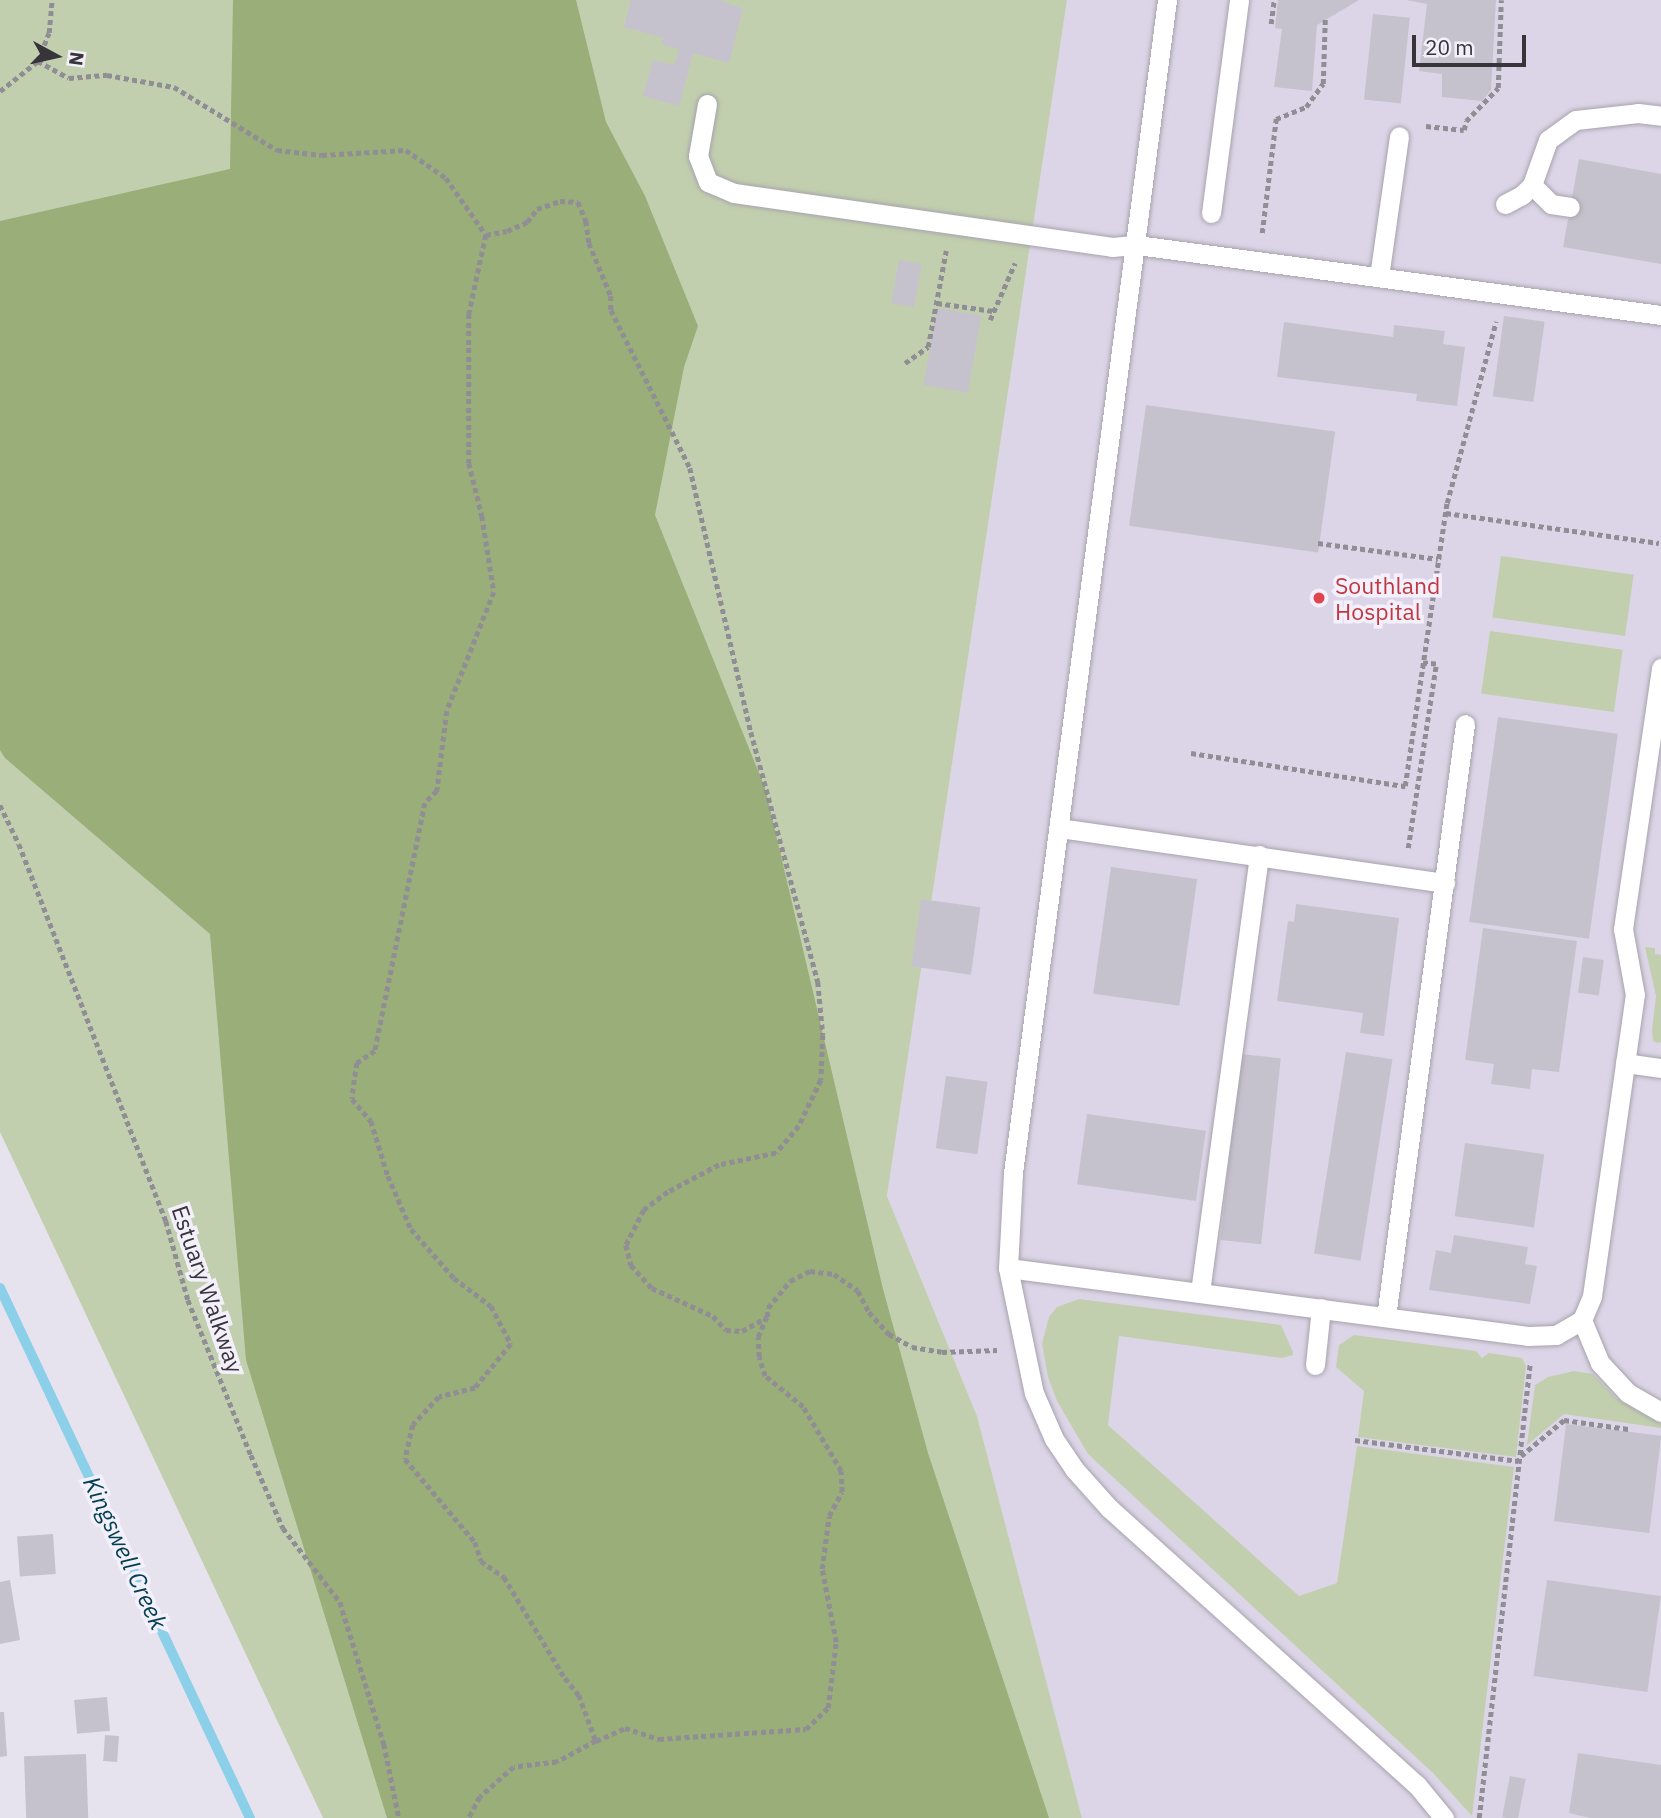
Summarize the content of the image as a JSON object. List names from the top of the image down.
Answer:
{
  "streets": {
    "path": ["Estuary Walkway"]
  },
  "water": ["Kingswell Creek"],
  "places": ["Southland Hospital"],
  "scale_bar": "20 m",
  "north": "right"
}
